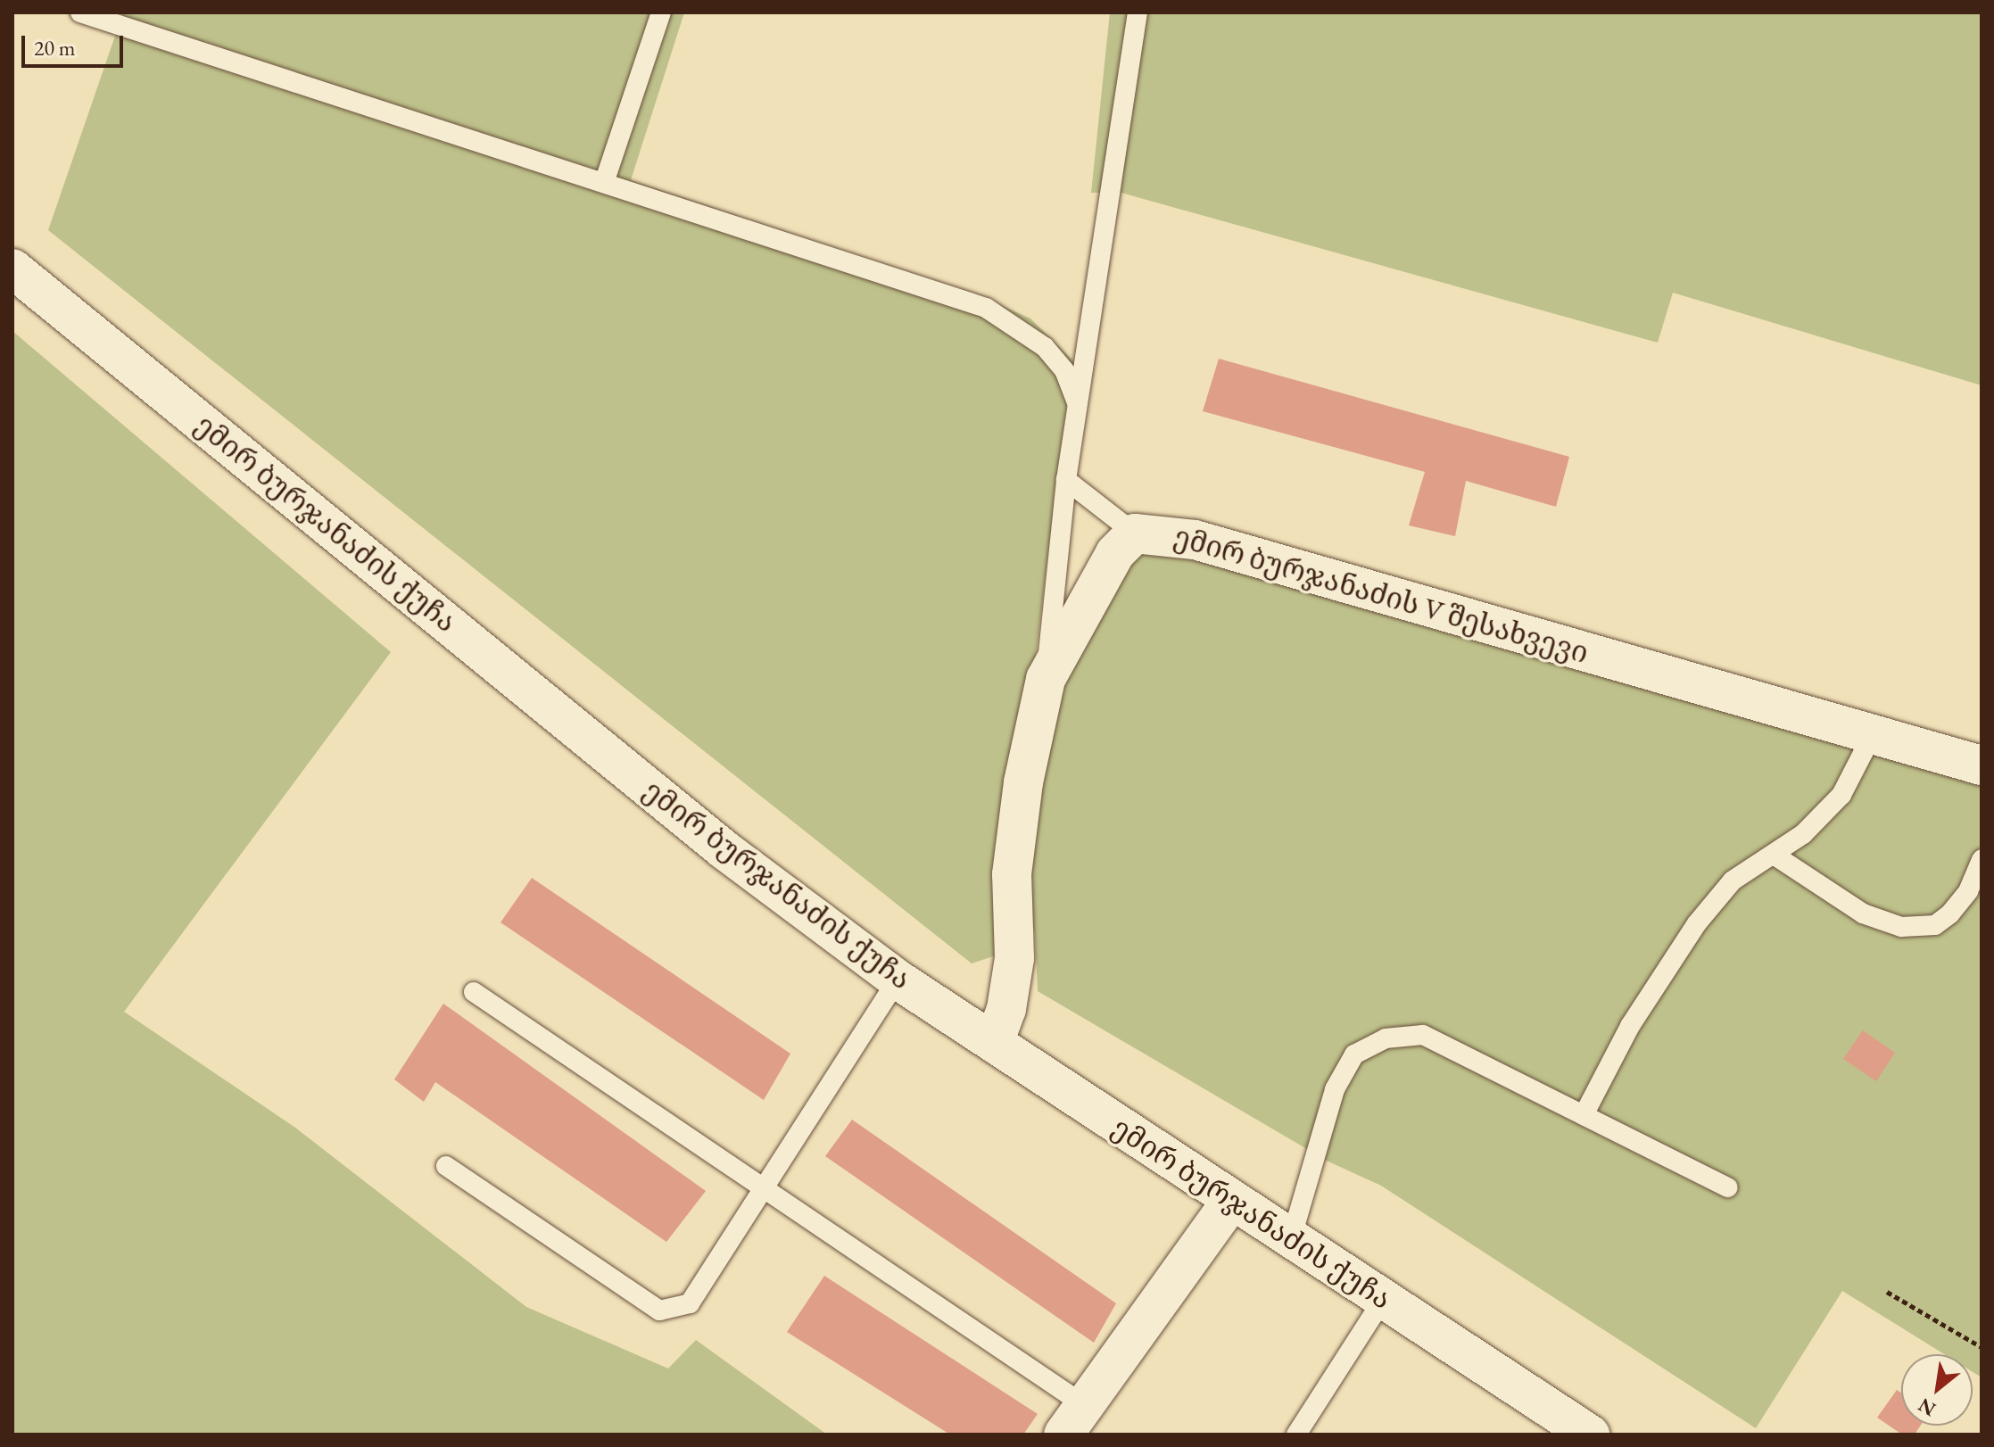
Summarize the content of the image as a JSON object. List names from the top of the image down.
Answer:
{
  "streets": {
    "street": ["ემირ ბურჯანაძის ქუჩა", "ემირ ბურჯანაძის V შესახვევი"]
  },
  "crossings": [
    ["ემირ ბურჯანაძის ქუჩა", "ემირ ბურჯანაძის V შესახვევი"]
  ],
  "scale_bar": "20 m",
  "north": "bottom left"
}
